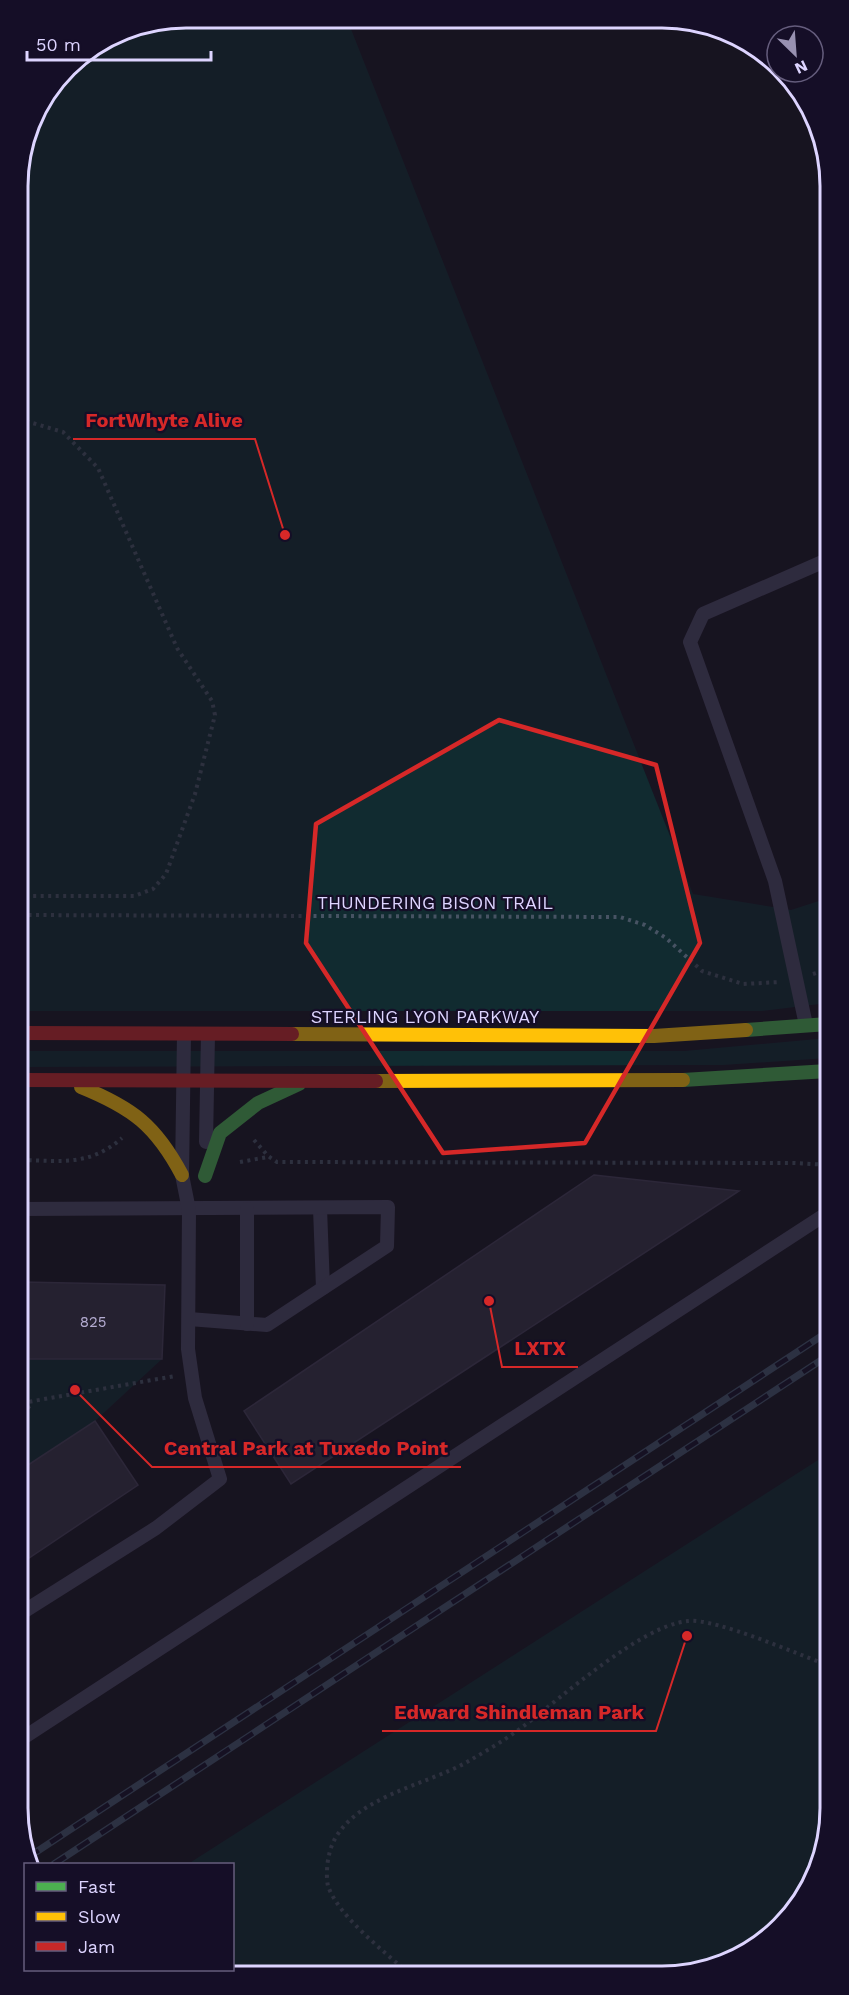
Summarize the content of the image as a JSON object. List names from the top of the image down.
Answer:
{
  "streets": {
    "main road": ["STERLING LYON PARKWAY"],
    "path": ["THUNDERING BISON TRAIL"]
  },
  "places": [
    "FortWhyte Alive",
    "LXTX",
    "Central Park at Tuxedo Point",
    "Edward Shindleman Park"
  ],
  "house_numbers": ["825"],
  "legend": ["Fast", "Slow", "Jam"],
  "scale_bar": "50 m",
  "north": "bottom right"
}
